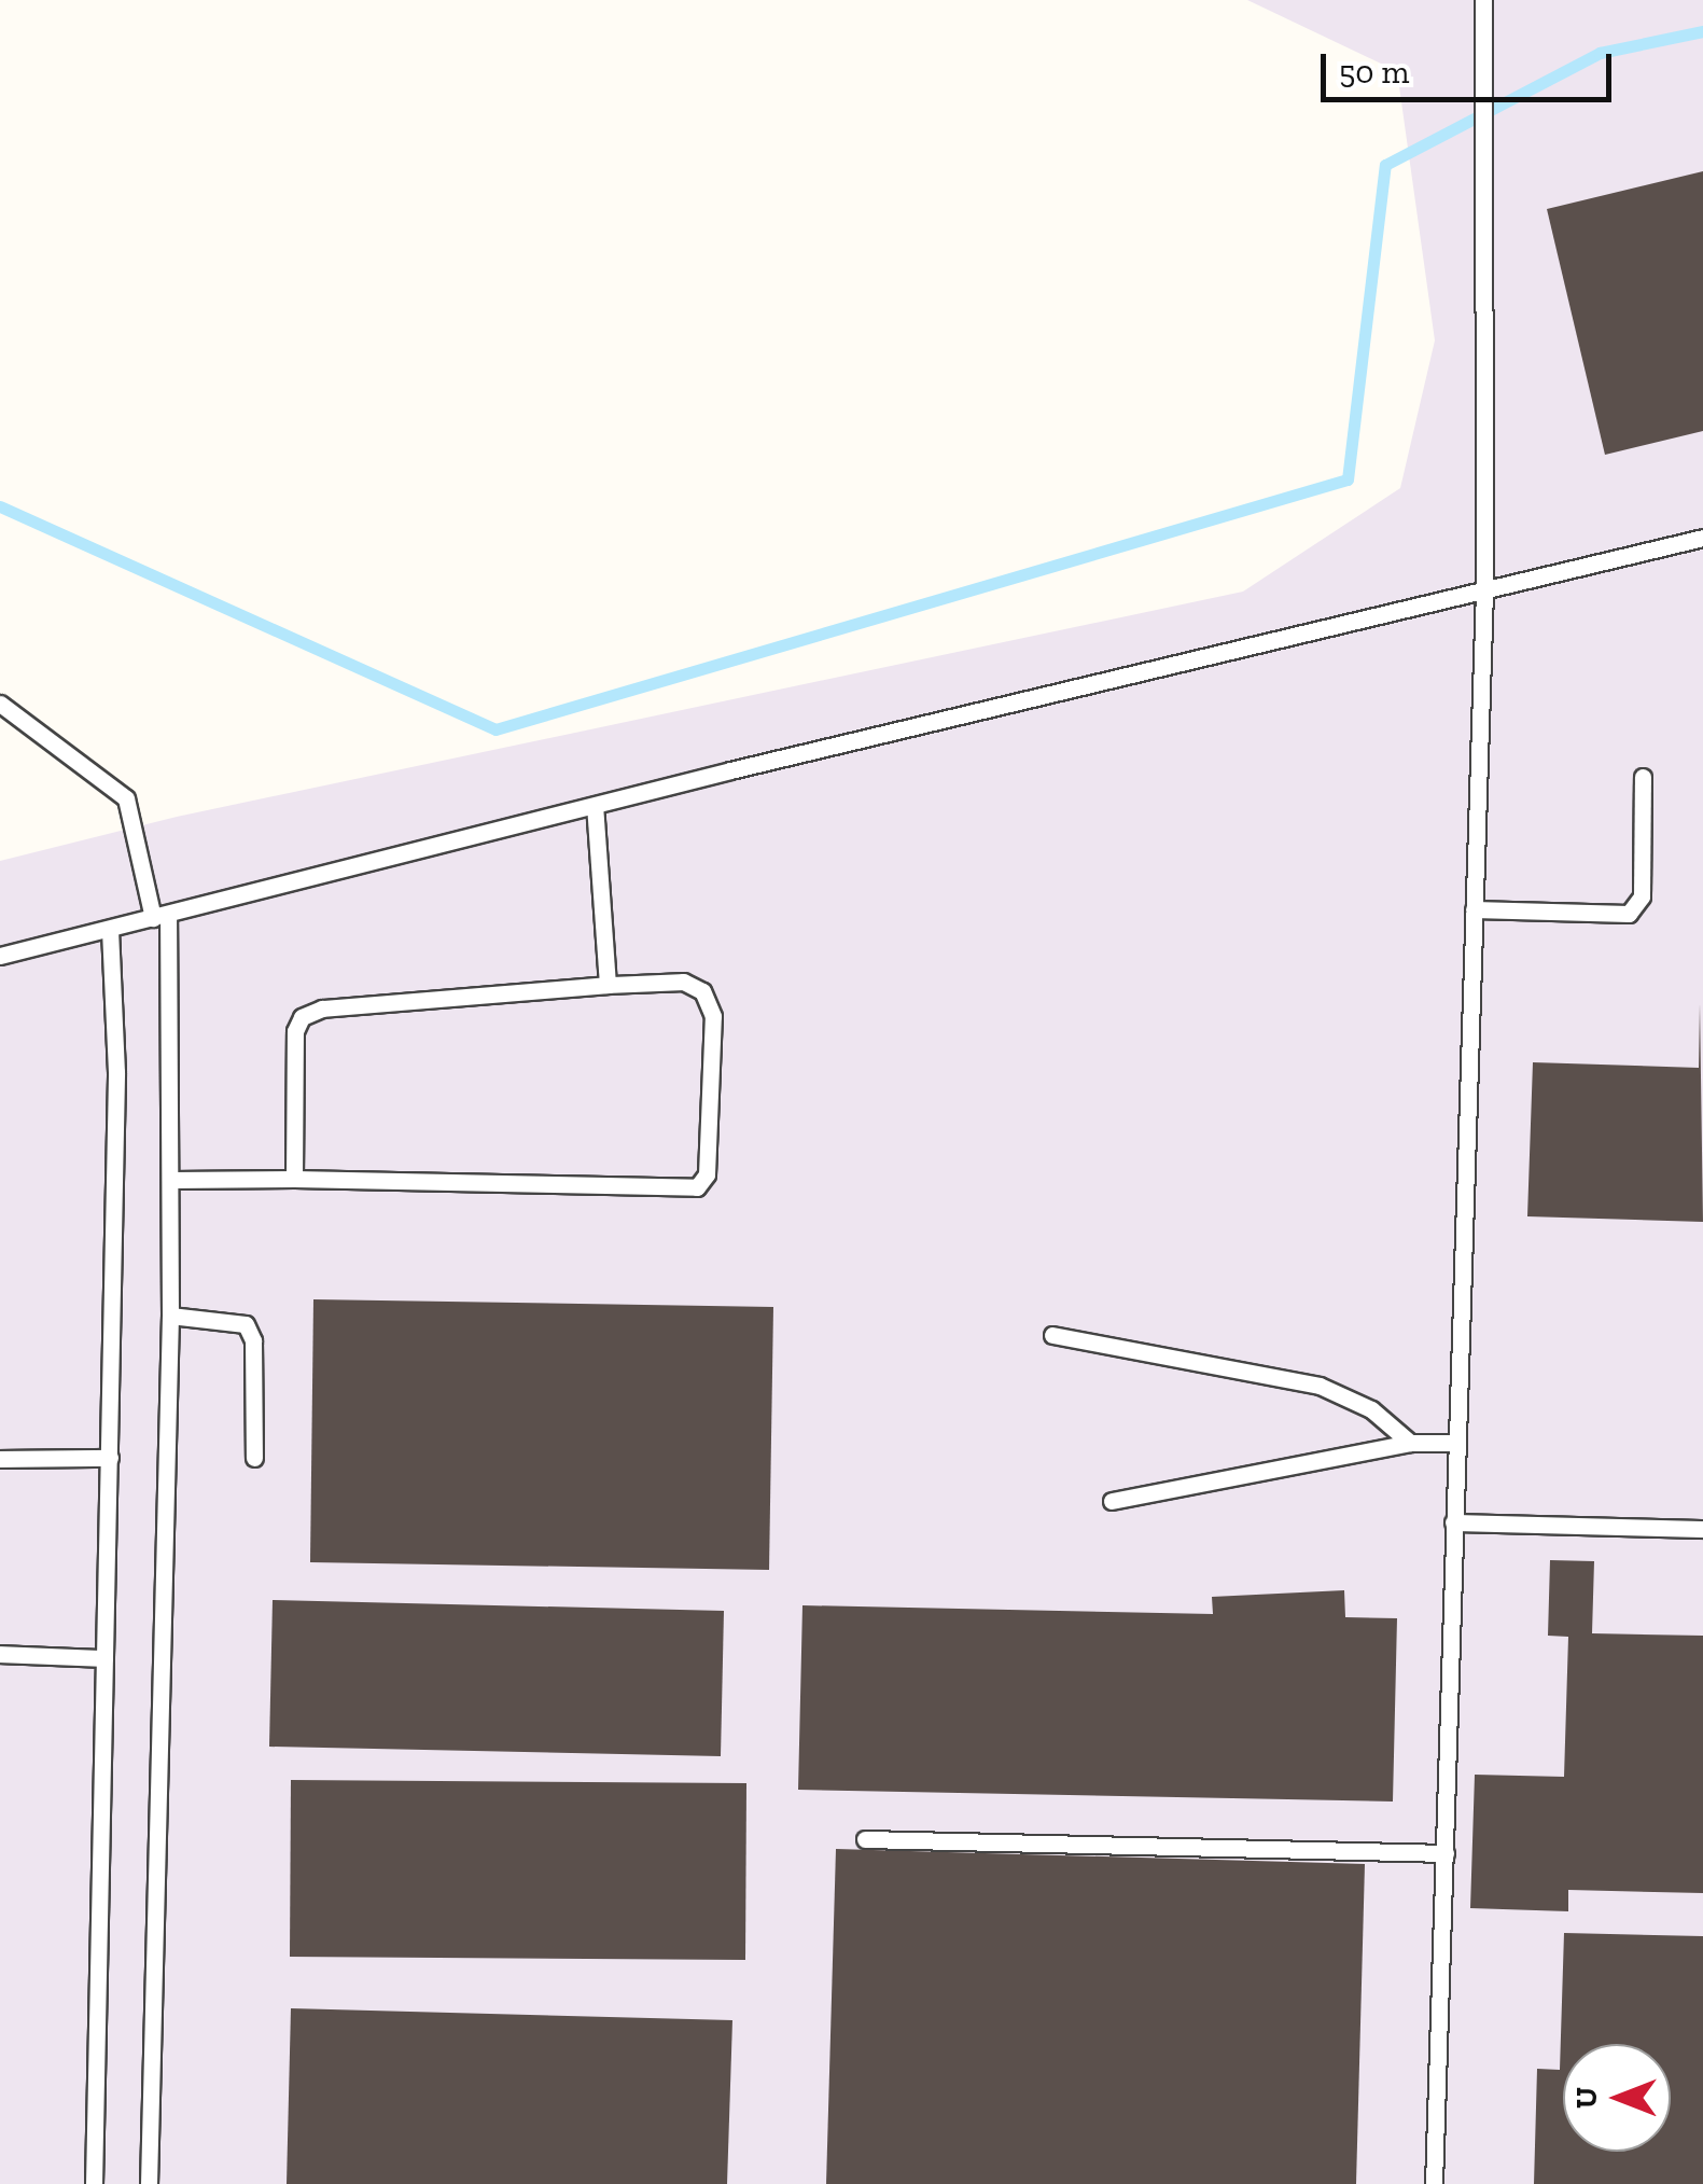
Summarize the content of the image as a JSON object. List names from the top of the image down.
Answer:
{
  "scale_bar": "50 m",
  "north": "left"
}
